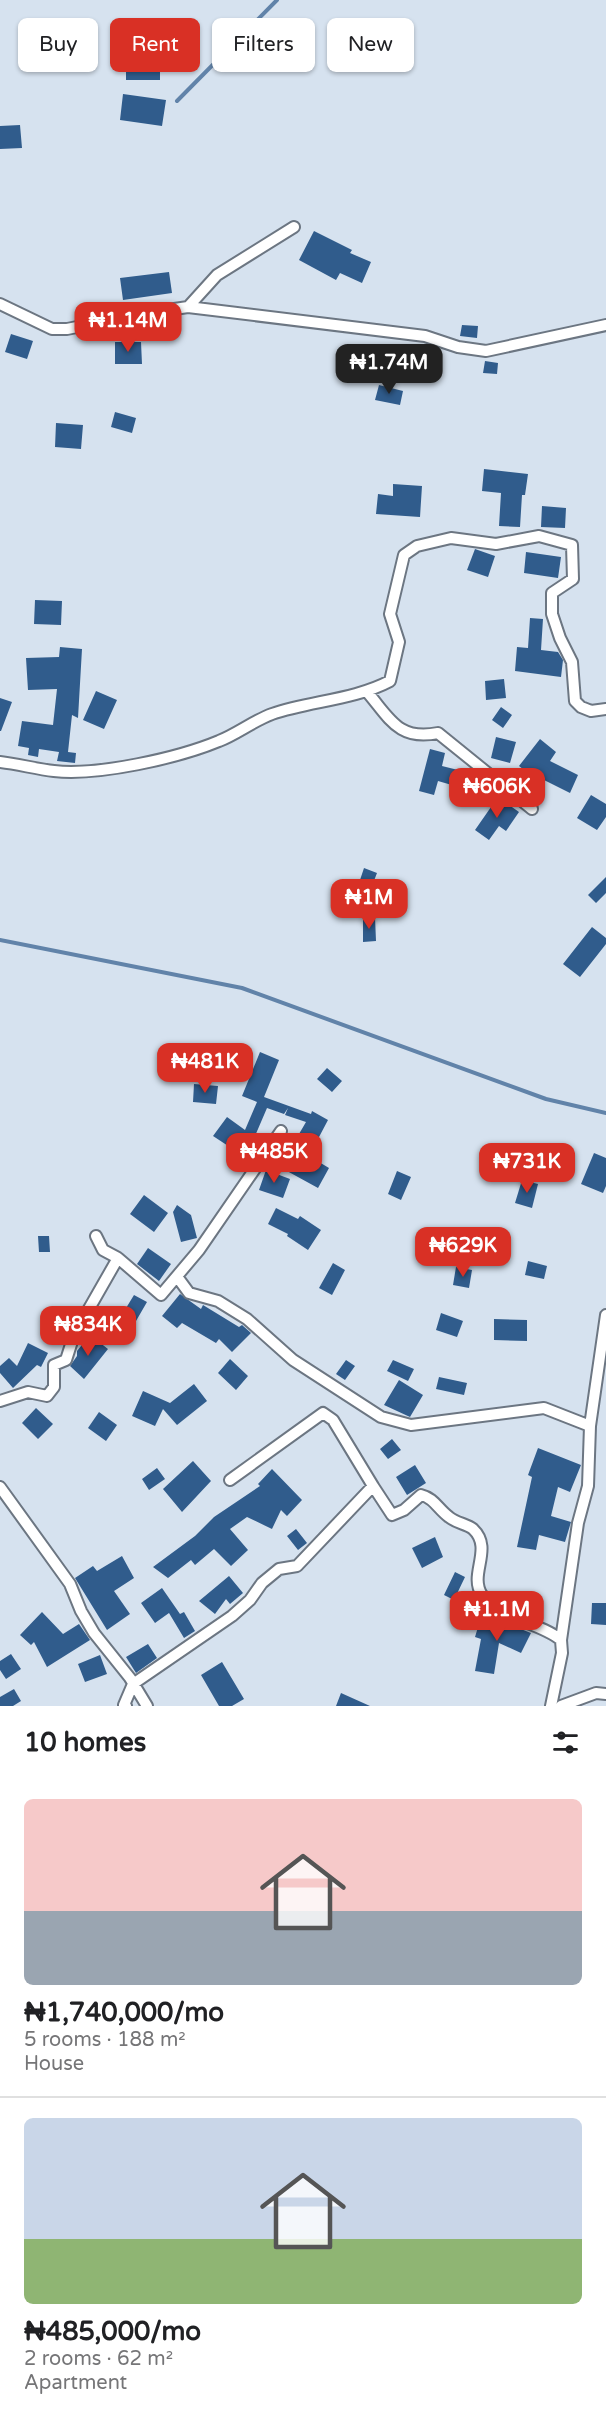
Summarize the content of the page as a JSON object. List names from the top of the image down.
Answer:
{
  "page": {
    "chip": [
      "Buy",
      "Rent",
      "Filters",
      "New"
    ],
    "price": [
      "₦1.14M",
      "₦1.74M",
      "₦606K",
      "₦1M",
      "₦481K",
      "₦485K",
      "₦731K",
      "₦629K",
      "₦834K",
      "₦1.1M"
    ],
    "heading": "10 homes",
    "list": [
      {
        "name": "₦1,740,000/mo",
        "note": "5 rooms · 188 m² · House"
      },
      {
        "name": "₦485,000/mo",
        "note": "2 rooms · 62 m² · Apartment"
      }
    ]
  }
}
